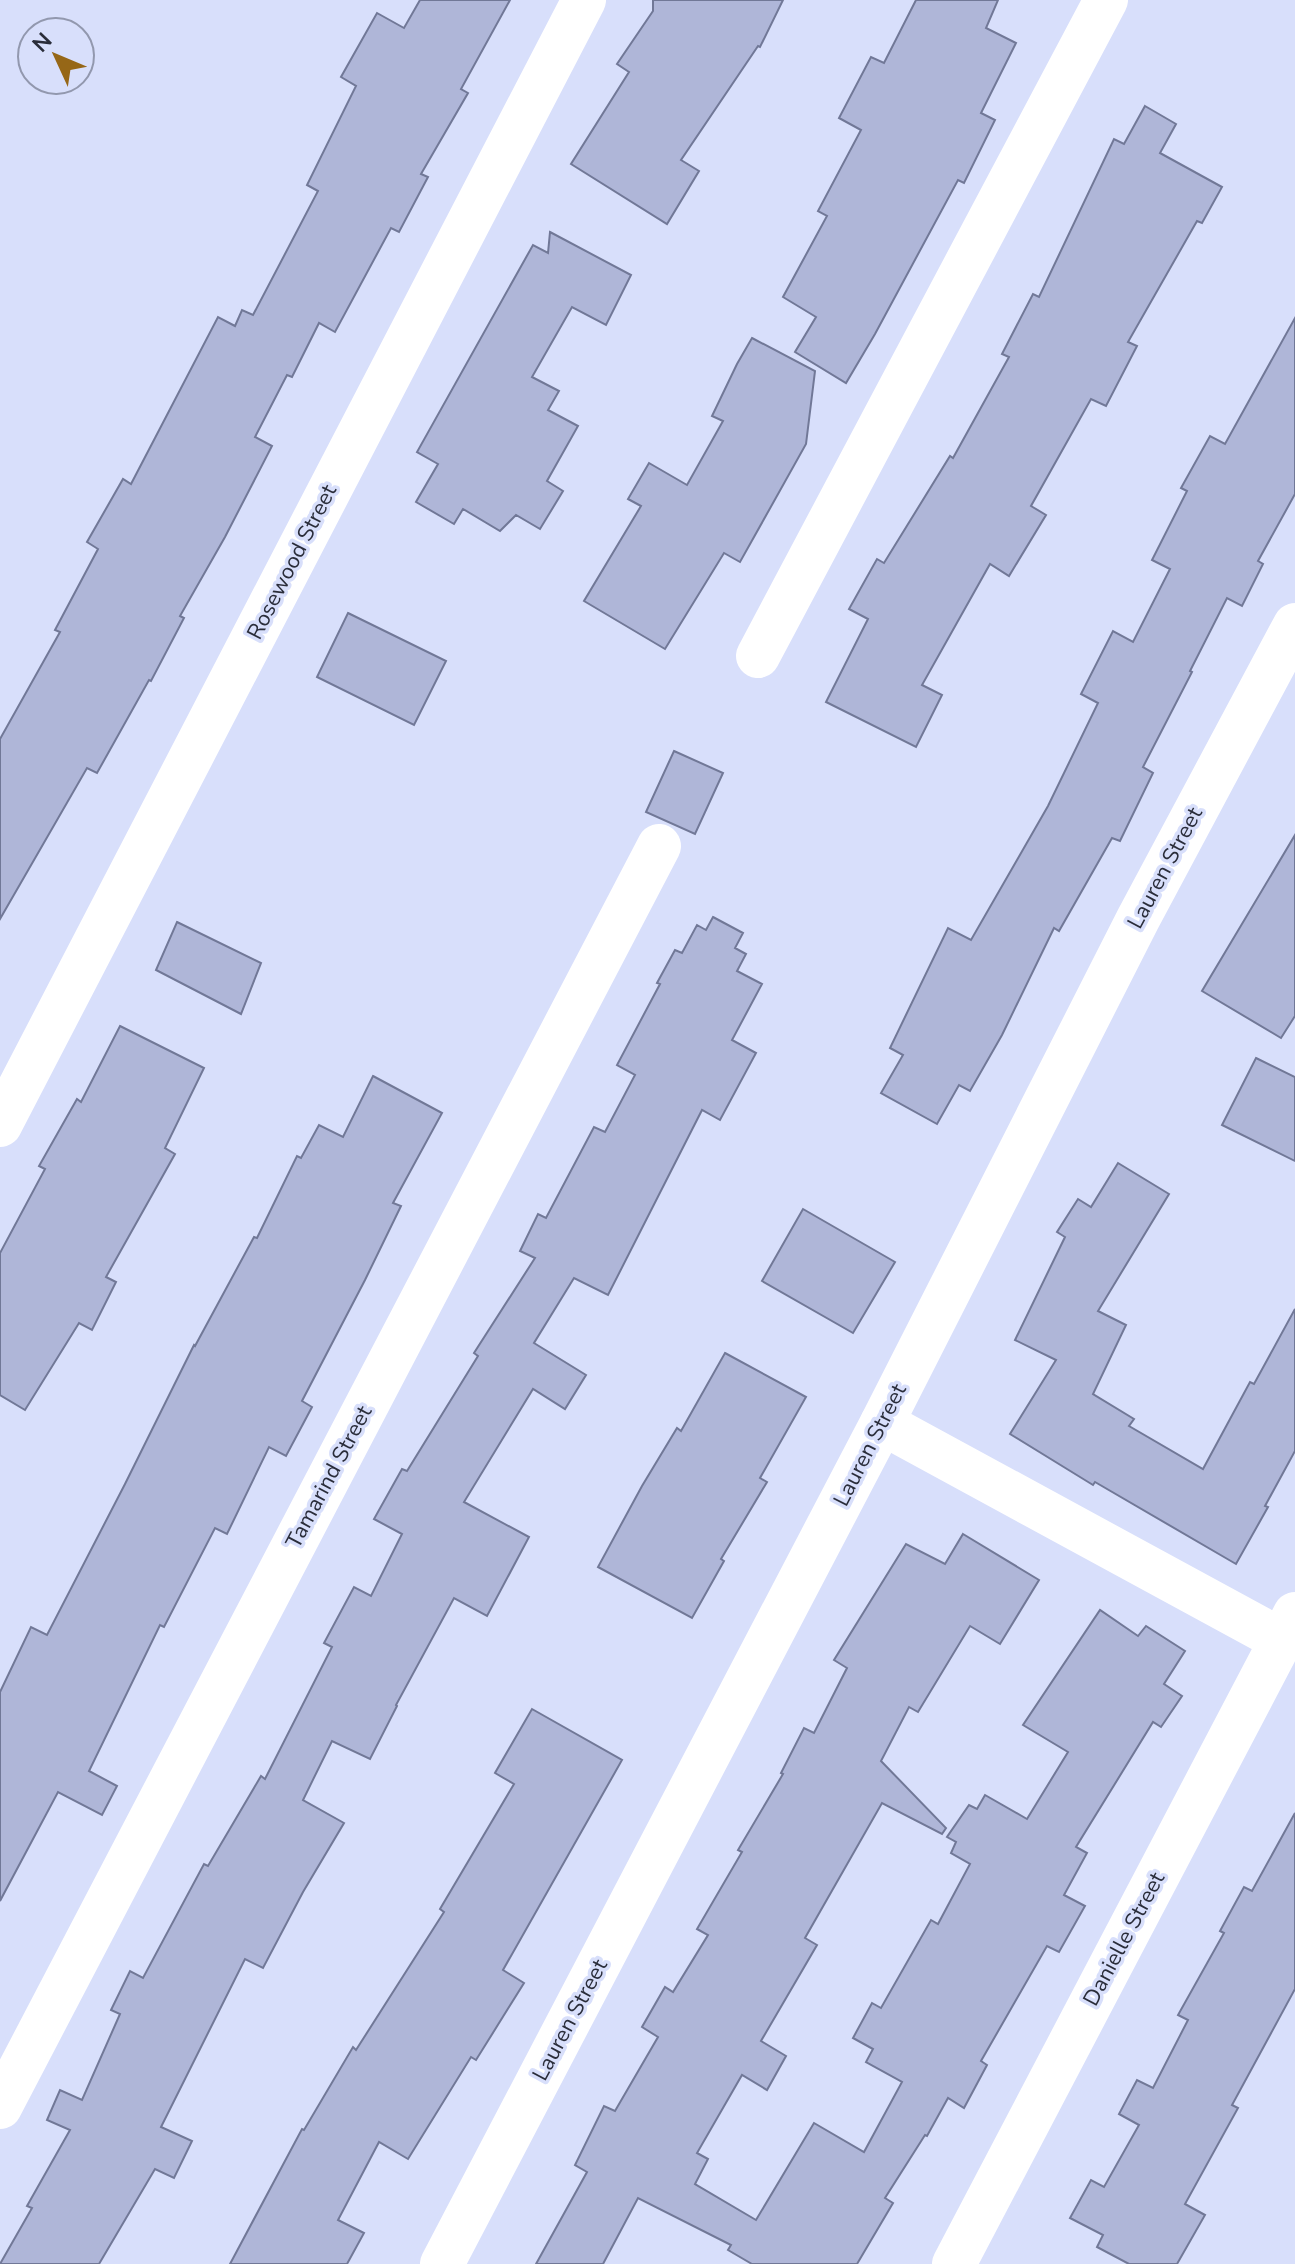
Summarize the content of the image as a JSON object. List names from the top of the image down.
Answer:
{
  "streets": {
    "street": [
      "Rosewood Street",
      "Lauren Street",
      "Tamarind Street",
      "Danielle Street"
    ]
  },
  "north": "top left"
}
